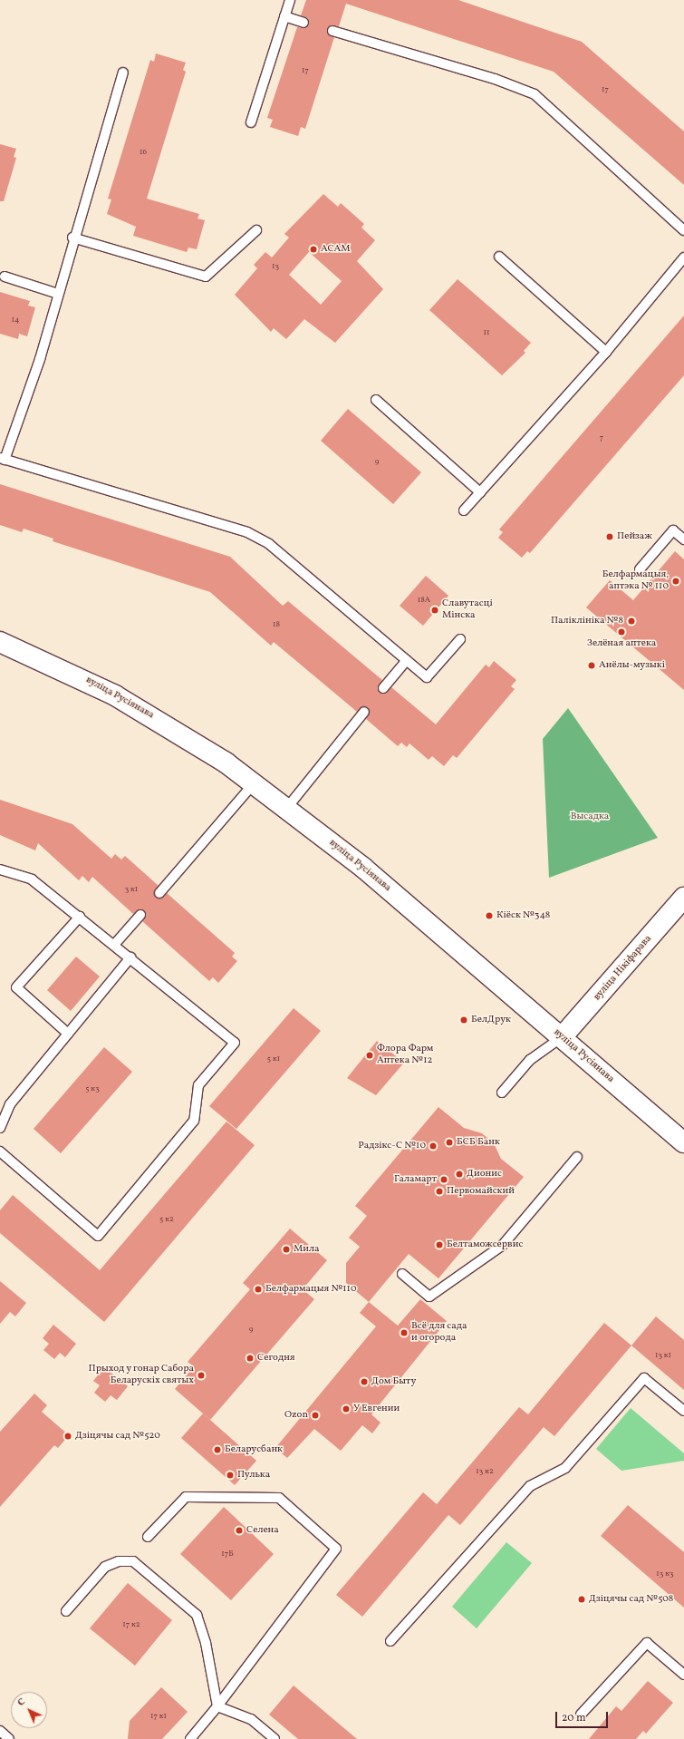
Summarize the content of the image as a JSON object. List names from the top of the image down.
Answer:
{
  "streets": {
    "main road": ["вуліца Русіянава", "вуліца Нікіфарава"]
  },
  "crossings": [
    ["вуліца Русіянава", "вуліца Нікіфарава"]
  ],
  "parks": ["Высадка"],
  "places": [
    "АСАМ",
    "Пейзаж",
    "Белфармацыя, аптэка № 110",
    "Славутасці Мінска",
    "Паліклініка №8",
    "Зелёная аптека",
    "Анёлы-музыкі",
    "Кіёск №348",
    "БелДрук",
    "Флора Фарм Аптека №12",
    "БСБ Банк",
    "Радзікс-С №10",
    "Дионис",
    "Галамарт",
    "Первомайский",
    "Белтаможсервис",
    "Мила",
    "Белфармацыя №110",
    "Всё для сада и огорода",
    "Сегодня",
    "Прыход у гонар Сабора Беларускіх святых",
    "Дом Быту",
    "У Евгении",
    "Ozon",
    "Дзіцячы сад №520",
    "Беларусбанк",
    "Пулька",
    "Селена",
    "Дзіцячы сад №508"
  ],
  "house_numbers": [
    "17",
    "17",
    "16",
    "13",
    "14",
    "11",
    "7",
    "9",
    "18А",
    "18",
    "3 к1",
    "5 к1",
    "5 к3",
    "5 к2",
    "9",
    "13 к1",
    "13 к2",
    "17Б",
    "13 к3",
    "17 к2",
    "17 к1"
  ],
  "scale_bar": "20 m",
  "north": "top left"
}
